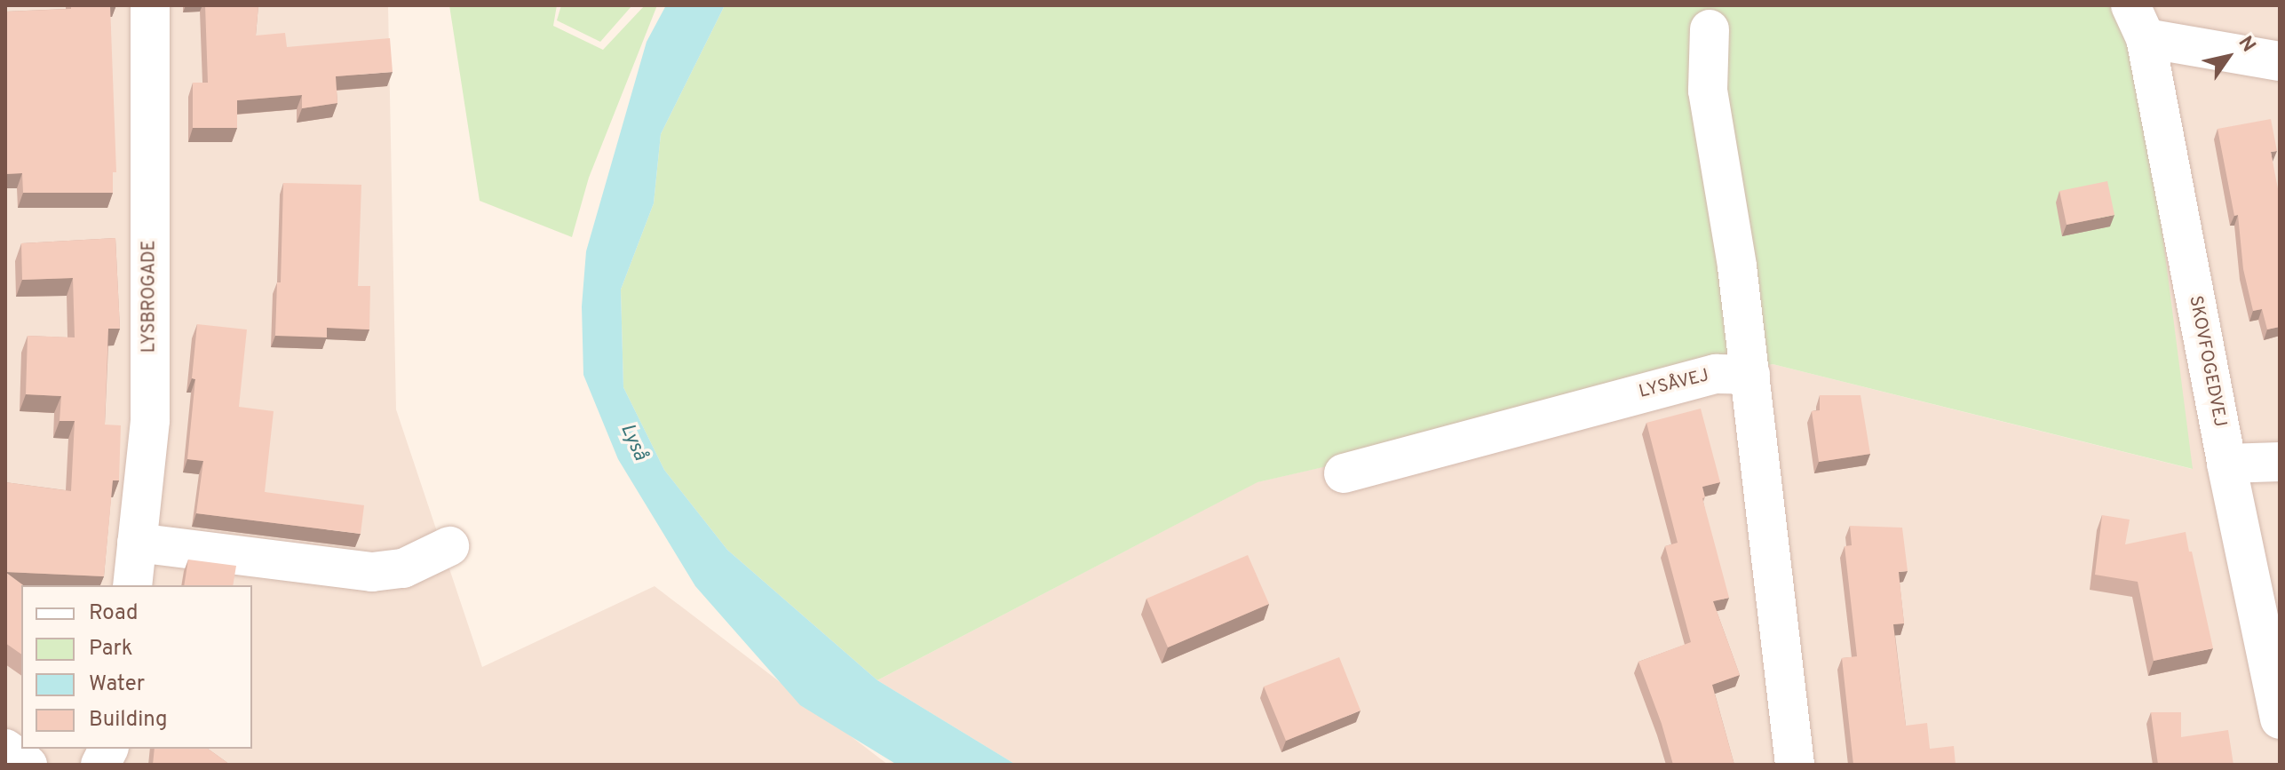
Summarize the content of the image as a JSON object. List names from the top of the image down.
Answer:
{
  "streets": {
    "street": ["LYSBROGADE", "SKOVFOGEDVEJ", "LYSÅVEJ"]
  },
  "water": ["Lyså"],
  "legend": [
    "Road",
    "Park",
    "Water",
    "Building"
  ],
  "north": "top right"
}
